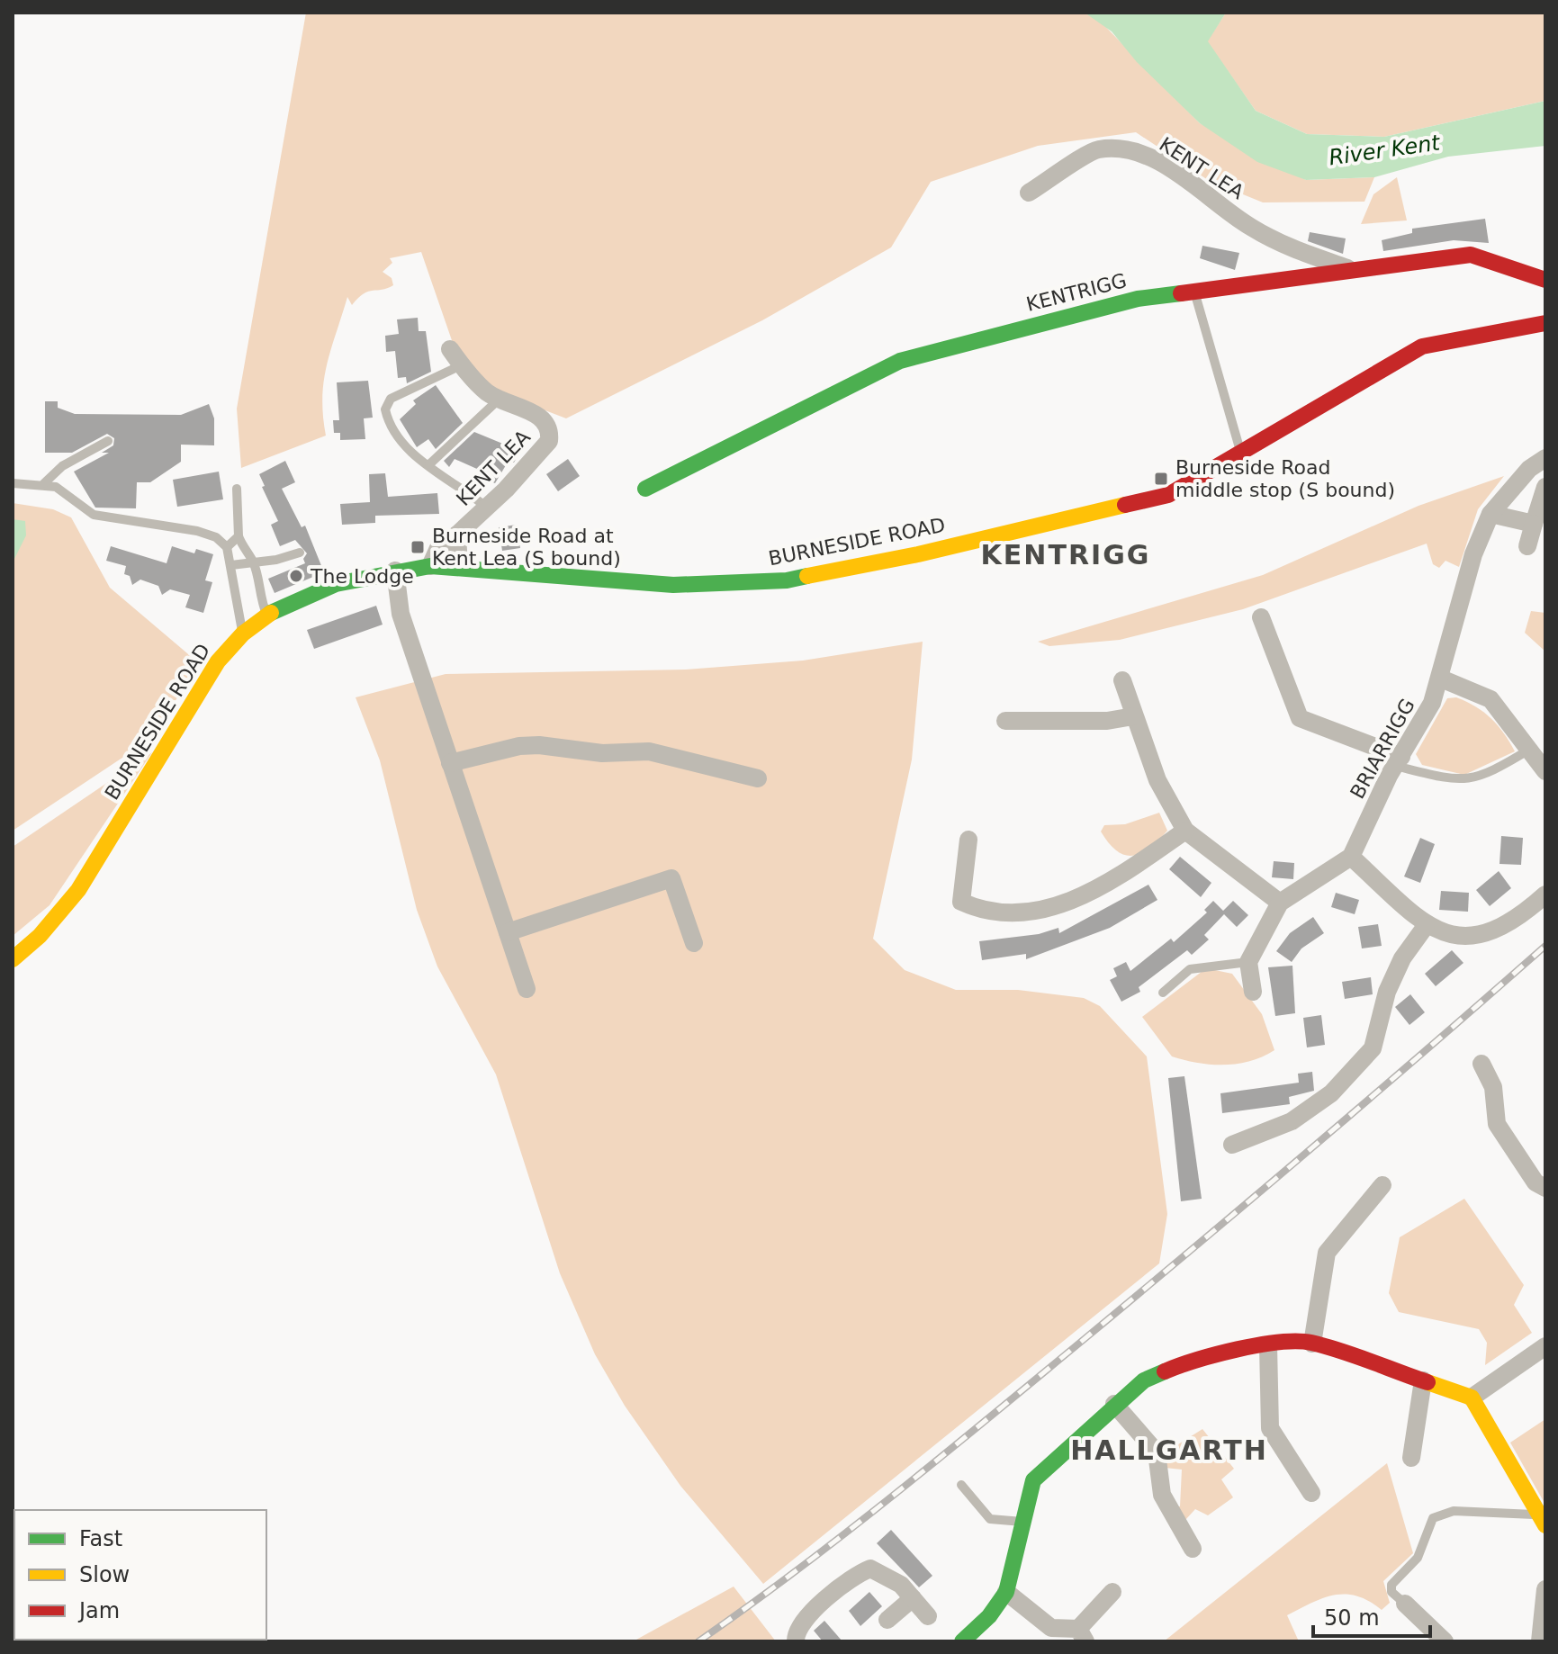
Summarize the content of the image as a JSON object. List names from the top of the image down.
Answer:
{
  "streets": {
    "street": [
      "KENT LEA",
      "KENTRIGG",
      "BURNESIDE ROAD",
      "BRIARRIGG"
    ]
  },
  "crossings": [
    ["KENT LEA", "KENTRIGG"],
    ["KENT LEA", "BURNESIDE ROAD"]
  ],
  "districts": ["KENTRIGG", "HALLGARTH"],
  "water": ["River Kent"],
  "places": {
    "transit": ["Burneside Road middle stop (S bound)", "Burneside Road at Kent Lea (S bound)"],
    "other": ["The Lodge"]
  },
  "legend": ["Fast", "Slow", "Jam"],
  "scale_bar": "50 m"
}
